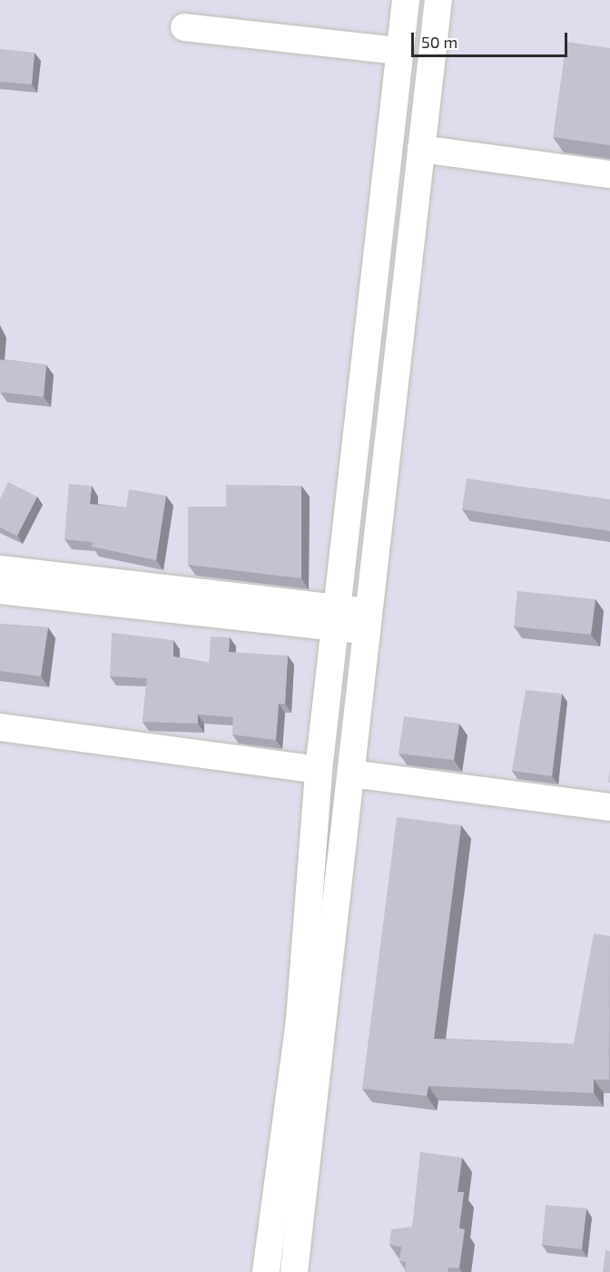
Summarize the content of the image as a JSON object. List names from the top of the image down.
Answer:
{
  "scale_bar": "50 m"
}
